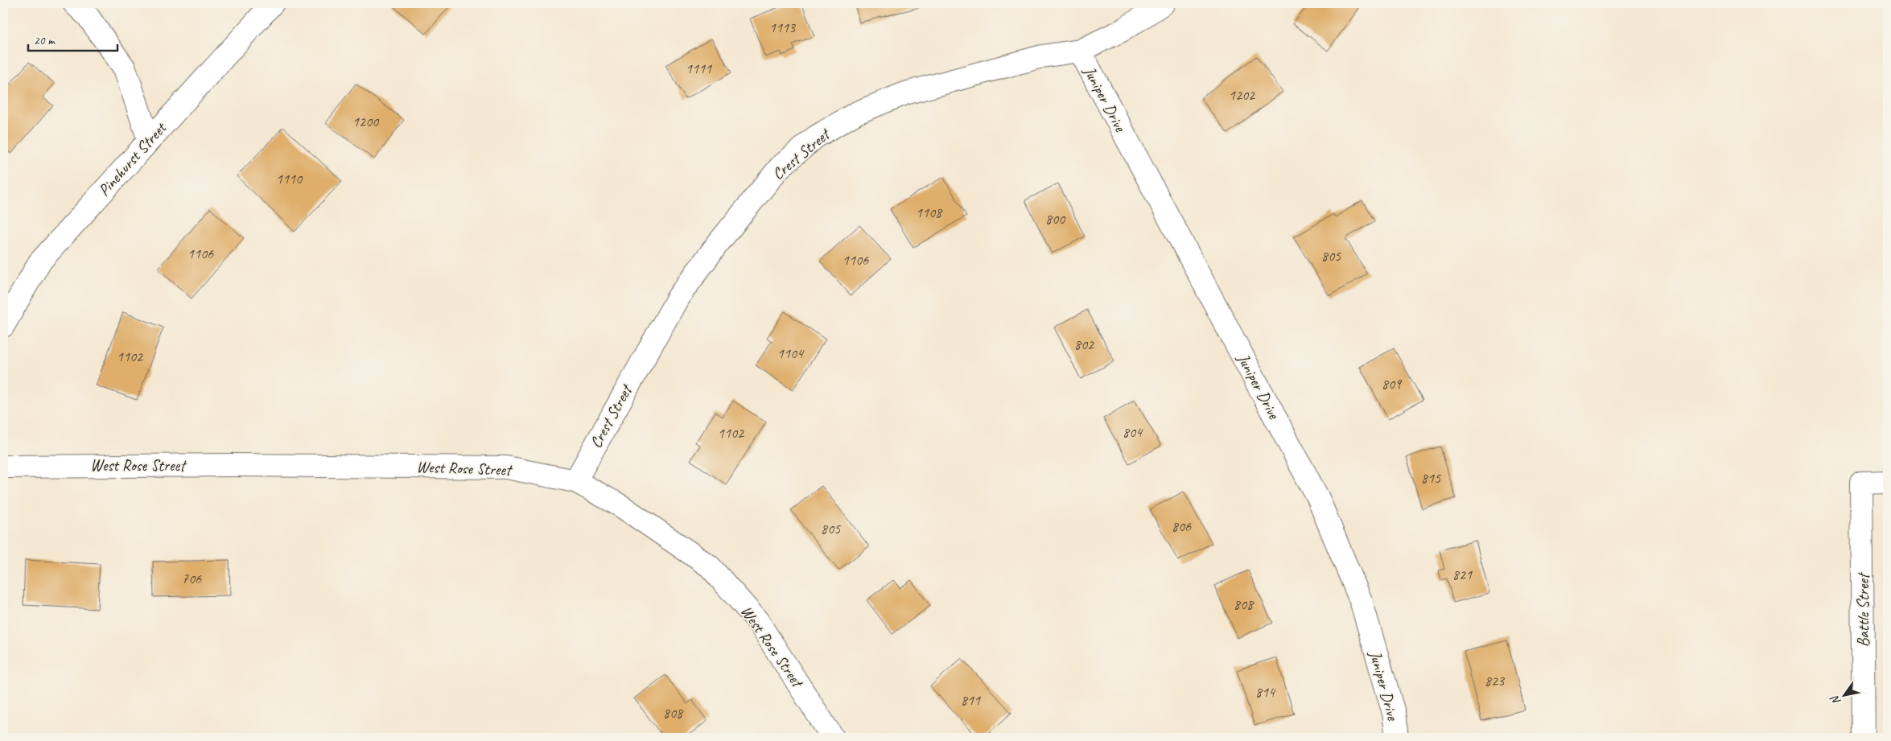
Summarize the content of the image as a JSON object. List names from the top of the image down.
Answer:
{
  "streets": {
    "street": [
      "Juniper Drive",
      "Crest Street",
      "Pinehurst Street",
      "West Rose Street",
      "Battle Street"
    ]
  },
  "crossings": [
    ["Juniper Drive", "Crest Street"],
    ["Crest Street", "West Rose Street"]
  ],
  "house_numbers": [
    "1113",
    "1111",
    "1202",
    "1200",
    "1110",
    "1108",
    "800",
    "1106",
    "805",
    "1106",
    "802",
    "1104",
    "1102",
    "809",
    "804",
    "1102",
    "815",
    "806",
    "805",
    "821",
    "706",
    "808",
    "823",
    "814",
    "811",
    "808"
  ],
  "scale_bar": "20 m",
  "north": "bottom left"
}
